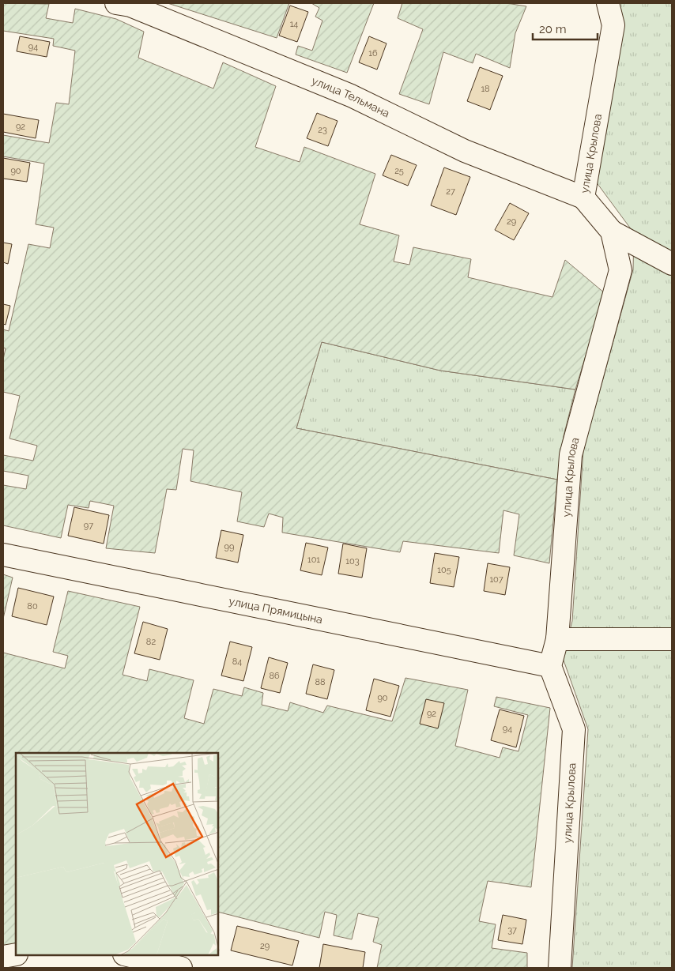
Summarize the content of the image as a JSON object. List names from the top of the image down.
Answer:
{
  "streets": {
    "street": ["улица Тельмана", "улица Крылова", "улица Прямицына"]
  },
  "crossings": [
    ["улица Тельмана", "улица Крылова"],
    ["улица Крылова", "улица Прямицына"]
  ],
  "house_numbers": [
    "14",
    "94",
    "16",
    "18",
    "92",
    "23",
    "90",
    "25",
    "27",
    "29",
    "97",
    "99",
    "101",
    "103",
    "105",
    "107",
    "80",
    "82",
    "84",
    "86",
    "88",
    "90",
    "92",
    "94",
    "37",
    "29"
  ],
  "scale_bar": "20 m"
}
